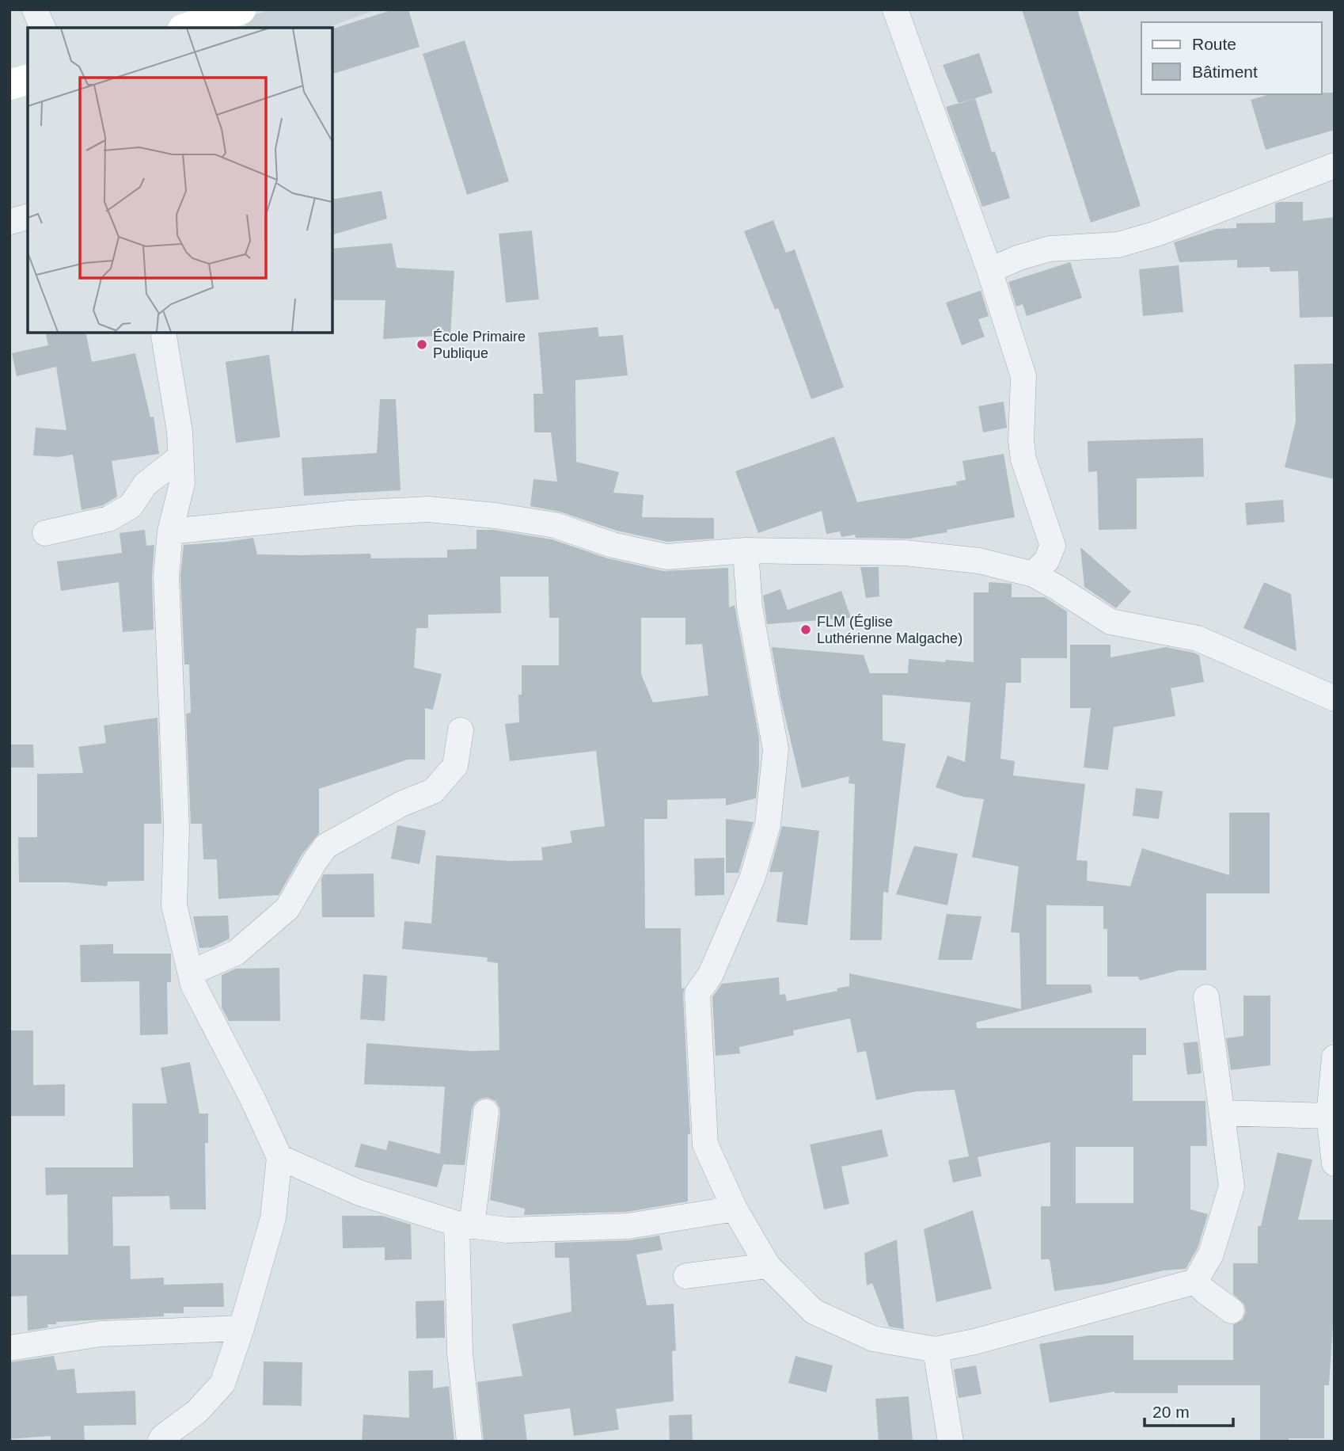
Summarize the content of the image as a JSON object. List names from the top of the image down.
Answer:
{
  "places": ["École Primaire Publique", "FLM (Église Luthérienne Malgache)"],
  "legend": ["Route", "Bâtiment"],
  "scale_bar": "20 m"
}
